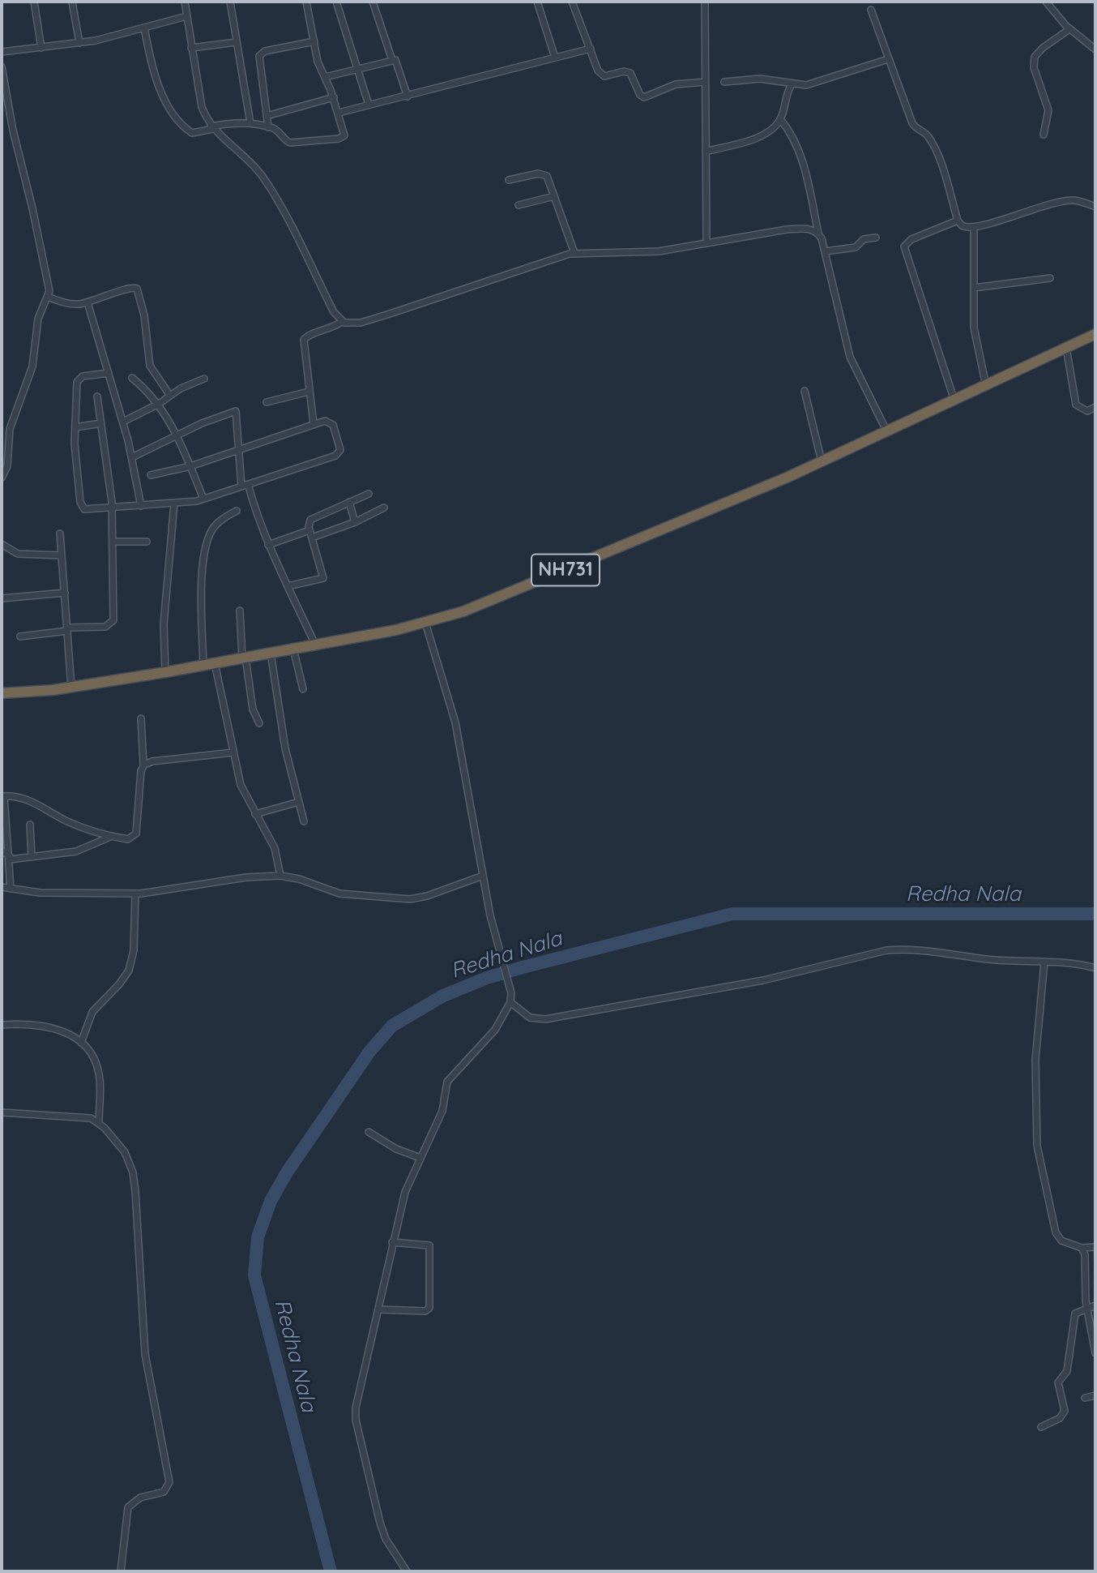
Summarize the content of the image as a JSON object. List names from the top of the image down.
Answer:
{
  "streets": {
    "highway": ["NH731"]
  },
  "water": ["Redha Nala"]
}
